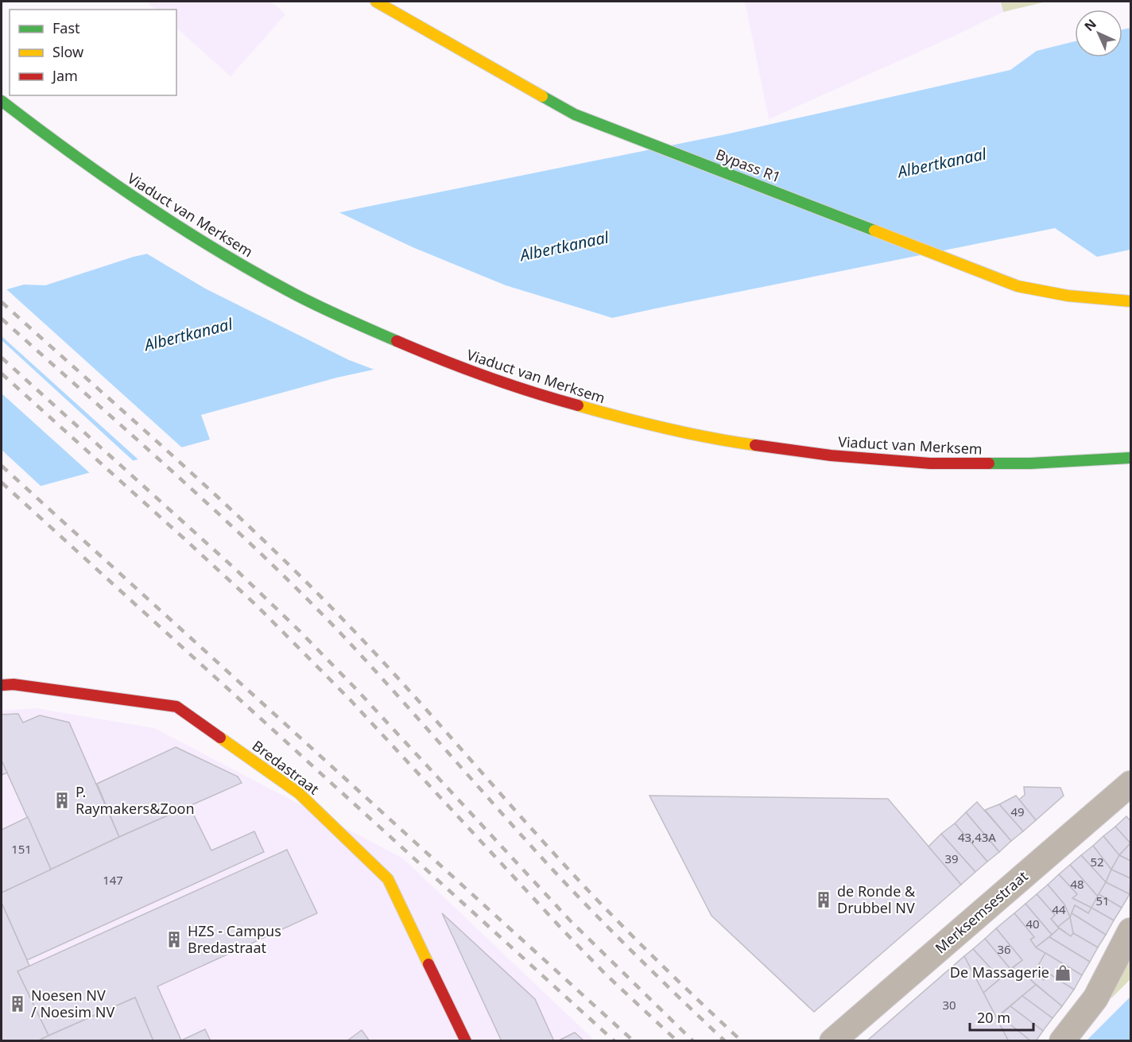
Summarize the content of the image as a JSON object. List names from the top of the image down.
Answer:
{
  "streets": {
    "main road": ["Bypass R1", "Viaduct van Merksem", "Bredastraat"],
    "street": ["Merksemsestraat"]
  },
  "water": ["Albertkanaal"],
  "places": {
    "building": [
      "P. Raymakers&Zoon",
      "de Ronde & Drubbel NV",
      "HZS - Campus Bredastraat",
      "Noesen NV / Noesim NV"
    ],
    "shop": ["De Massagerie"]
  },
  "house_numbers": [
    "49",
    "43,43A",
    "151",
    "39",
    "52",
    "147",
    "48",
    "51",
    "44",
    "40",
    "36",
    "30"
  ],
  "legend": ["Fast", "Slow", "Jam"],
  "scale_bar": "20 m",
  "north": "top left"
}
